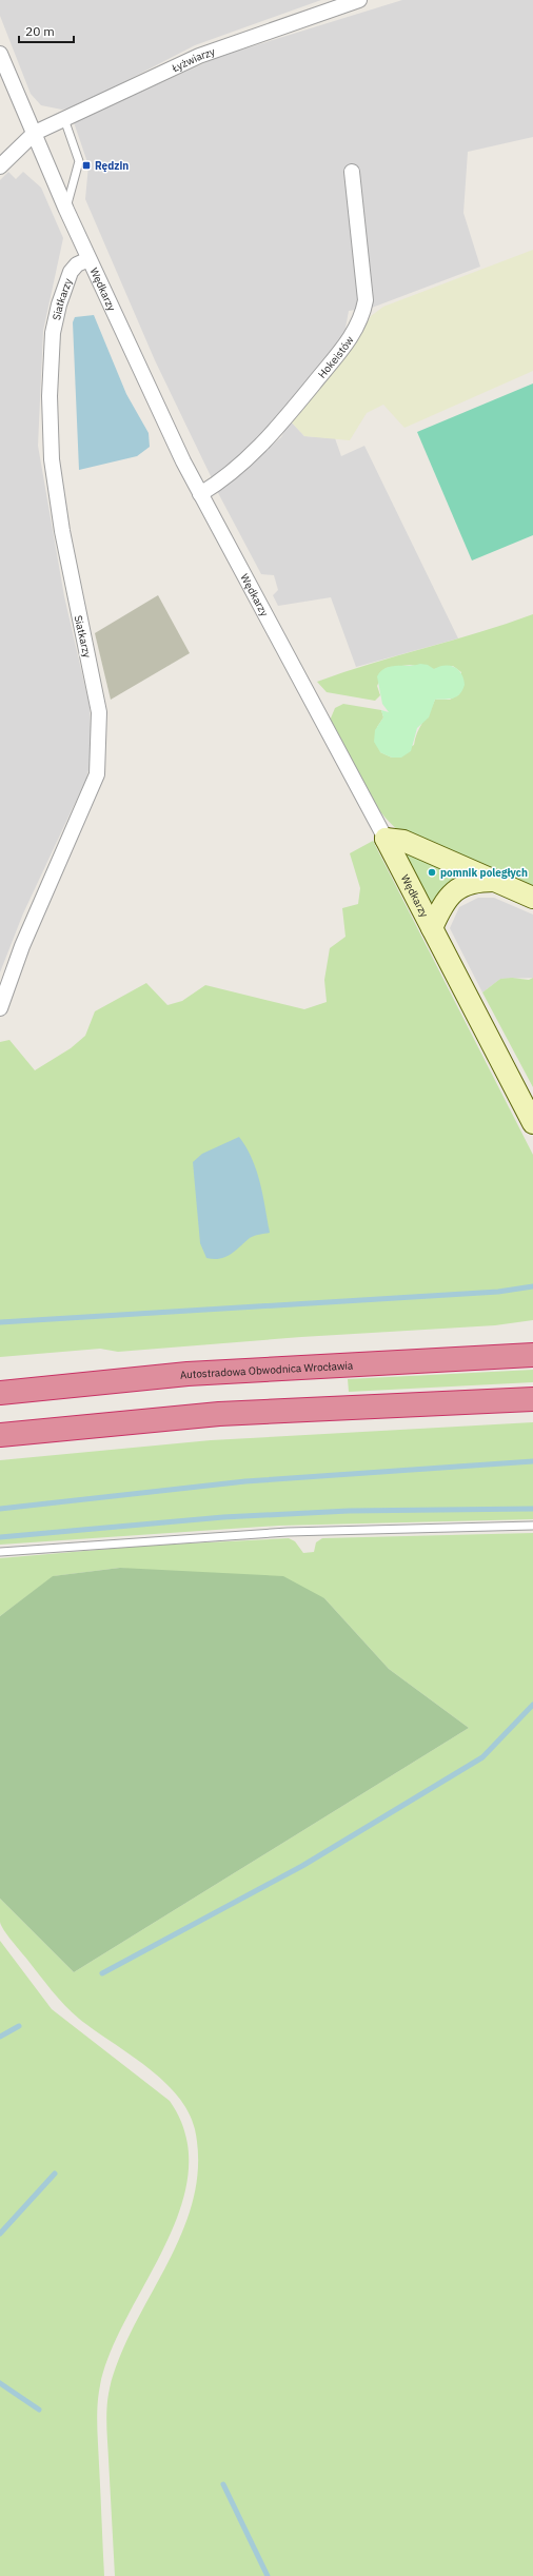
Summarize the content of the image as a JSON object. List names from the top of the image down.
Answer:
{
  "streets": {
    "highway": ["Autostradowa Obwodnica Wrocławia"],
    "street": [
      "Łyżwiarzy",
      "Wędkarzy",
      "Siatkarzy",
      "Hokeistów"
    ]
  },
  "crossings": [
    ["Łyżwiarzy", "Wędkarzy"],
    ["Wędkarzy", "Siatkarzy"],
    ["Wędkarzy", "Hokeistów"]
  ],
  "places": {
    "transit": ["Rędzin"],
    "other": ["pomnik poległych"]
  },
  "scale_bar": "20 m"
}
